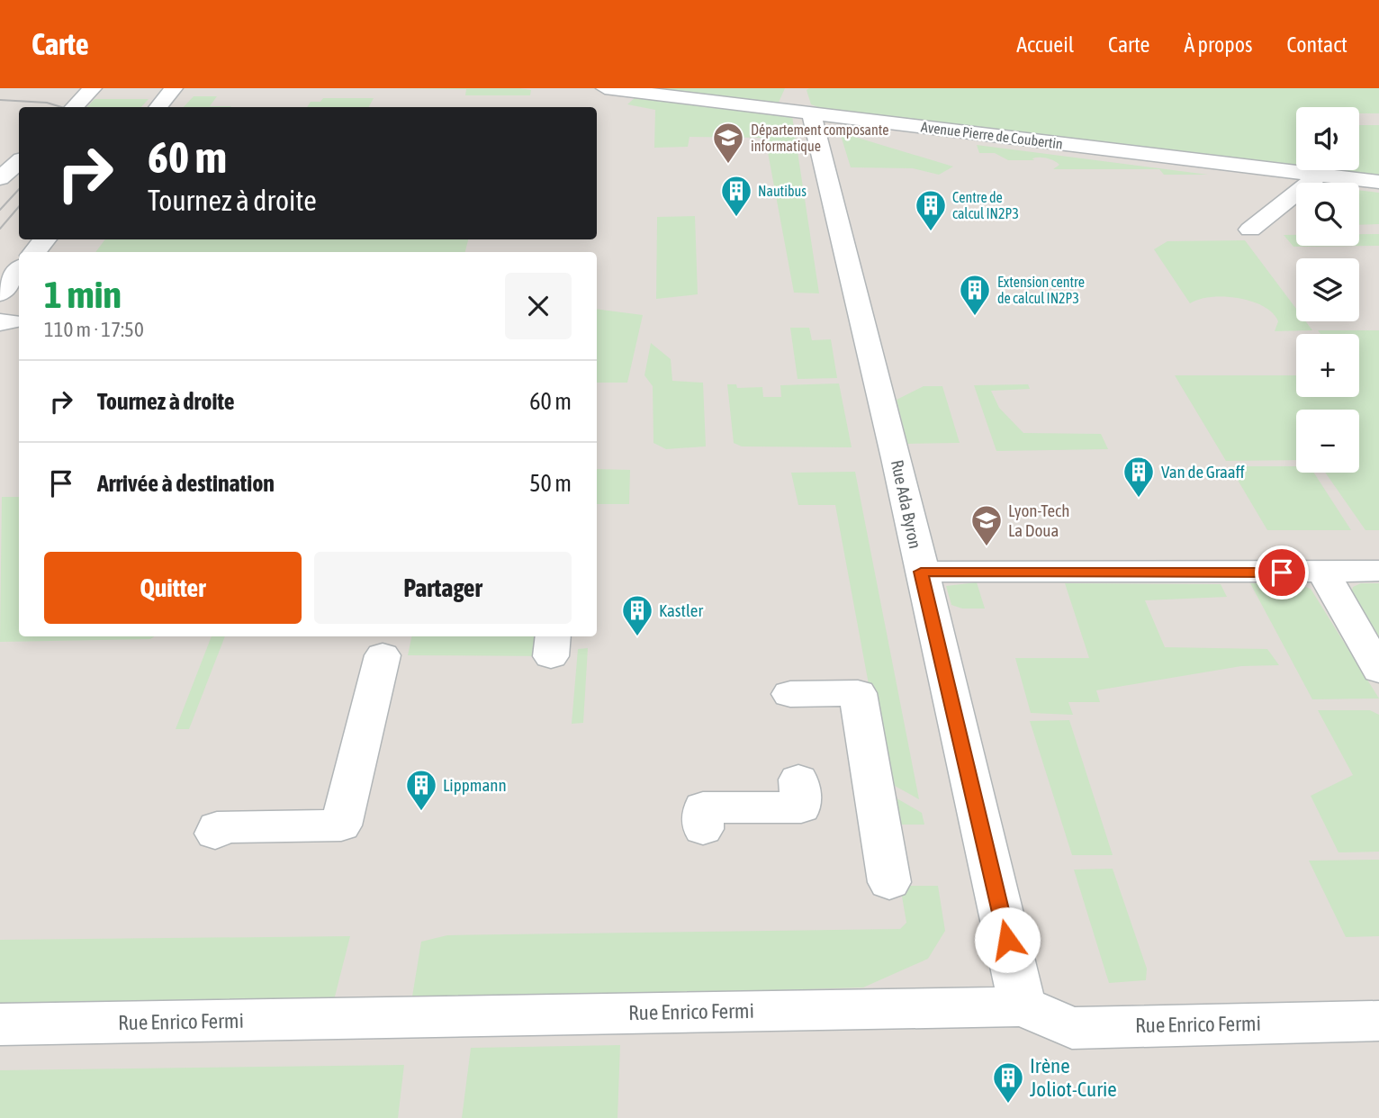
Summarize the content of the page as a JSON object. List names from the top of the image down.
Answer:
{
  "streets": {
    "street": ["Avenue Pierre de Coubertin", "Rue Ada Byron", "Rue Enrico Fermi"]
  },
  "crossings": [
    ["Avenue Pierre de Coubertin", "Rue Ada Byron"],
    ["Rue Ada Byron", "Rue Enrico Fermi"]
  ],
  "places": {
    "school or university": ["Département composante informatique", "Lyon-Tech La Doua"],
    "building": [
      "Nautibus",
      "Centre de calcul IN2P3",
      "Extension centre de calcul IN2P3",
      "Van de Graaff",
      "Kastler",
      "Lippmann",
      "Irène Joliot-Curie"
    ]
  },
  "page": {
    "header": "Carte",
    "nav": [
      "Accueil",
      "Carte",
      "À propos",
      "Contact"
    ],
    "map_buttons": ["+", "−"],
    "turn": ["60 m", "Tournez à droite"],
    "heading": ["1 min", "110 m · 17:50"],
    "list": [
      {
        "name": "Tournez à droite",
        "value": "60 m"
      },
      {
        "name": "Arrivée à destination",
        "value": "50 m"
      }
    ],
    "buttons": ["Quitter", "Partager"]
  }
}
